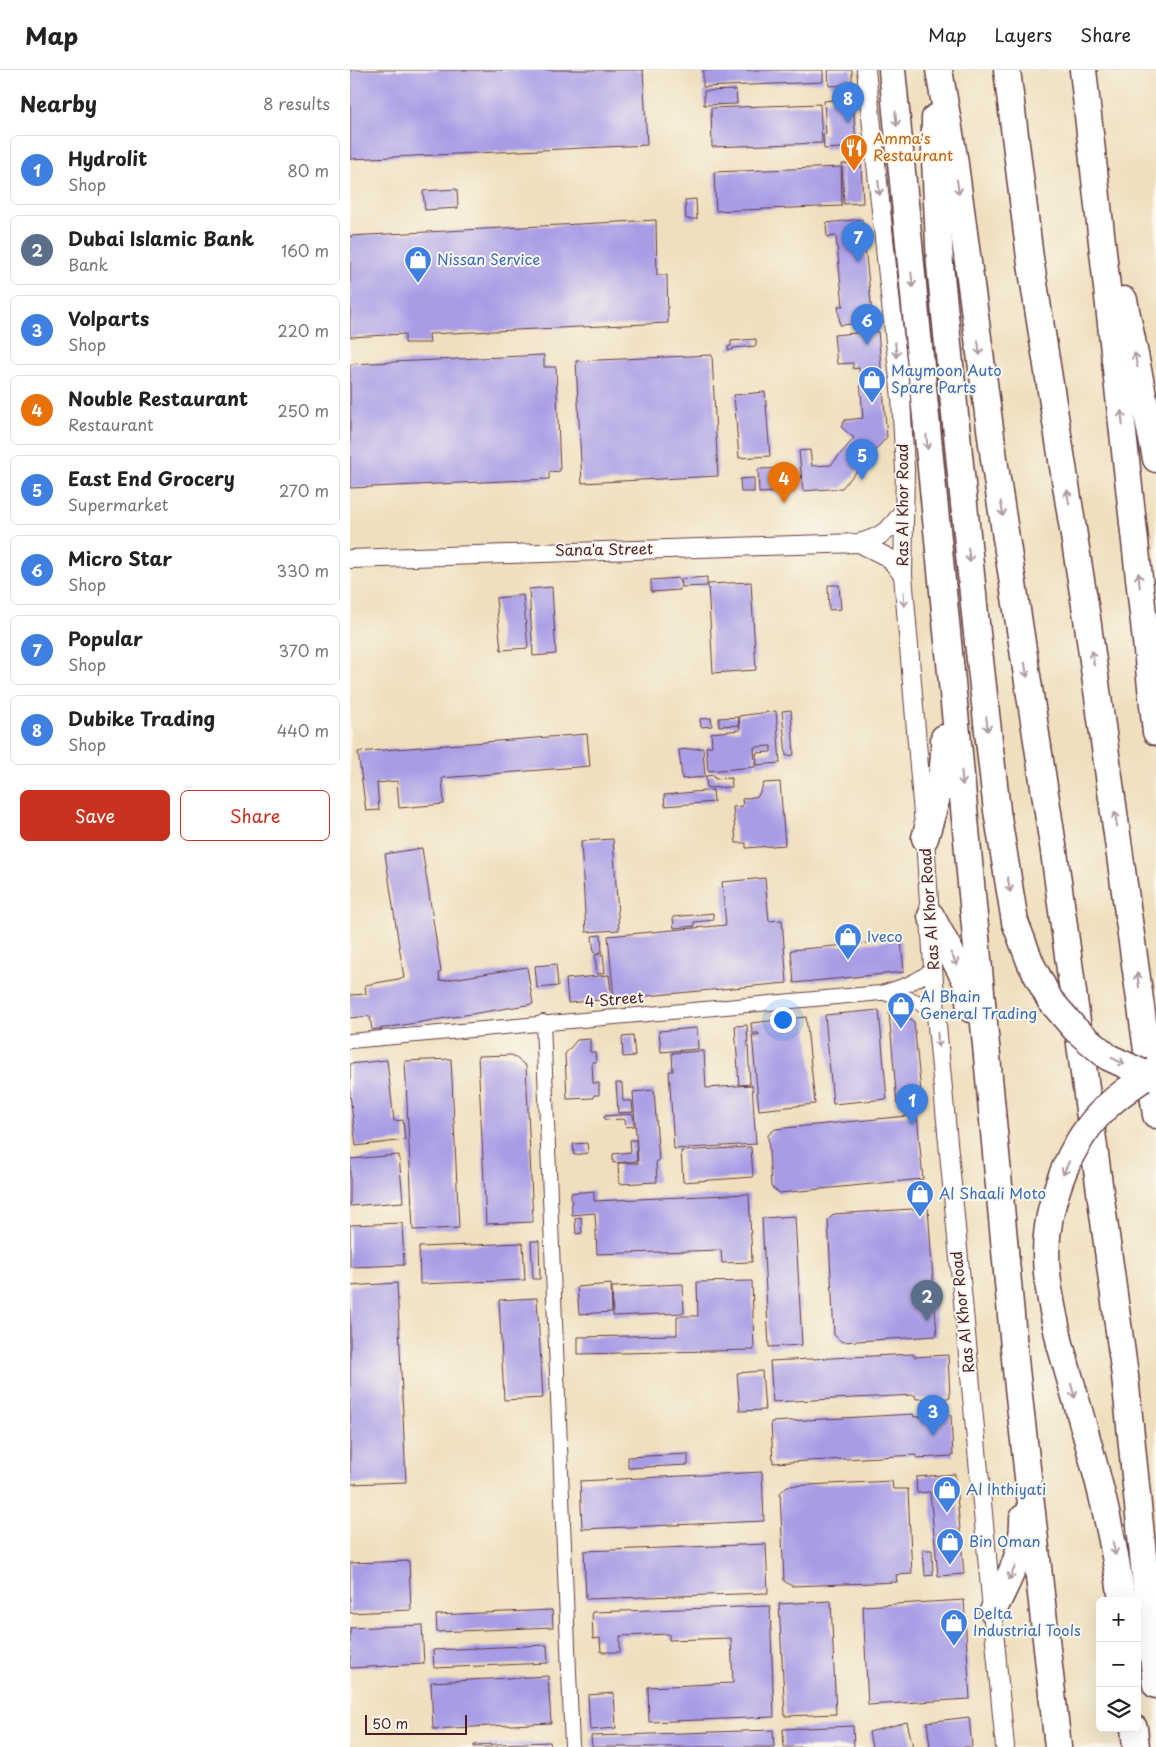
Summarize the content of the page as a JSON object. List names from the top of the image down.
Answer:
{
  "streets": {
    "street": ["Ras Al Khor Road", "Sana'a Street", "4 Street"]
  },
  "crossings": [
    ["Ras Al Khor Road", "Sana'a Street"],
    ["Ras Al Khor Road", "4 Street"]
  ],
  "one_way": ["Ras Al Khor Road"],
  "places": {
    "restaurant": ["Amma's Restaurant"],
    "shop": [
      "Nissan Service",
      "Maymoon Auto Spare Parts",
      "Iveco",
      "Al Bhain General Trading",
      "Al Shaali Moto",
      "Al Ihthiyati",
      "Bin Oman",
      "Delta Industrial Tools"
    ]
  },
  "scale_bar": "50 m",
  "page": {
    "header": "Map",
    "nav": ["Map", "Layers", "Share"],
    "heading": ["Nearby", "8 results"],
    "pins": [
      "8",
      "7",
      "6",
      "5",
      "4",
      "1",
      "2",
      "3"
    ],
    "list": [
      {
        "mark": "1",
        "name": "Hydrolit",
        "note": "Shop",
        "value": "80 m"
      },
      {
        "mark": "2",
        "name": "Dubai Islamic Bank",
        "note": "Bank",
        "value": "160 m"
      },
      {
        "mark": "3",
        "name": "Volparts",
        "note": "Shop",
        "value": "220 m"
      },
      {
        "mark": "4",
        "name": "Nouble Restaurant",
        "note": "Restaurant",
        "value": "250 m"
      },
      {
        "mark": "5",
        "name": "East End Grocery",
        "note": "Supermarket",
        "value": "270 m"
      },
      {
        "mark": "6",
        "name": "Micro Star",
        "note": "Shop",
        "value": "330 m"
      },
      {
        "mark": "7",
        "name": "Popular",
        "note": "Shop",
        "value": "370 m"
      },
      {
        "mark": "8",
        "name": "Dubike Trading",
        "note": "Shop",
        "value": "440 m"
      }
    ],
    "buttons": ["Save", "Share"],
    "map_buttons": ["+", "−"],
    "scale": "50 m"
  }
}
